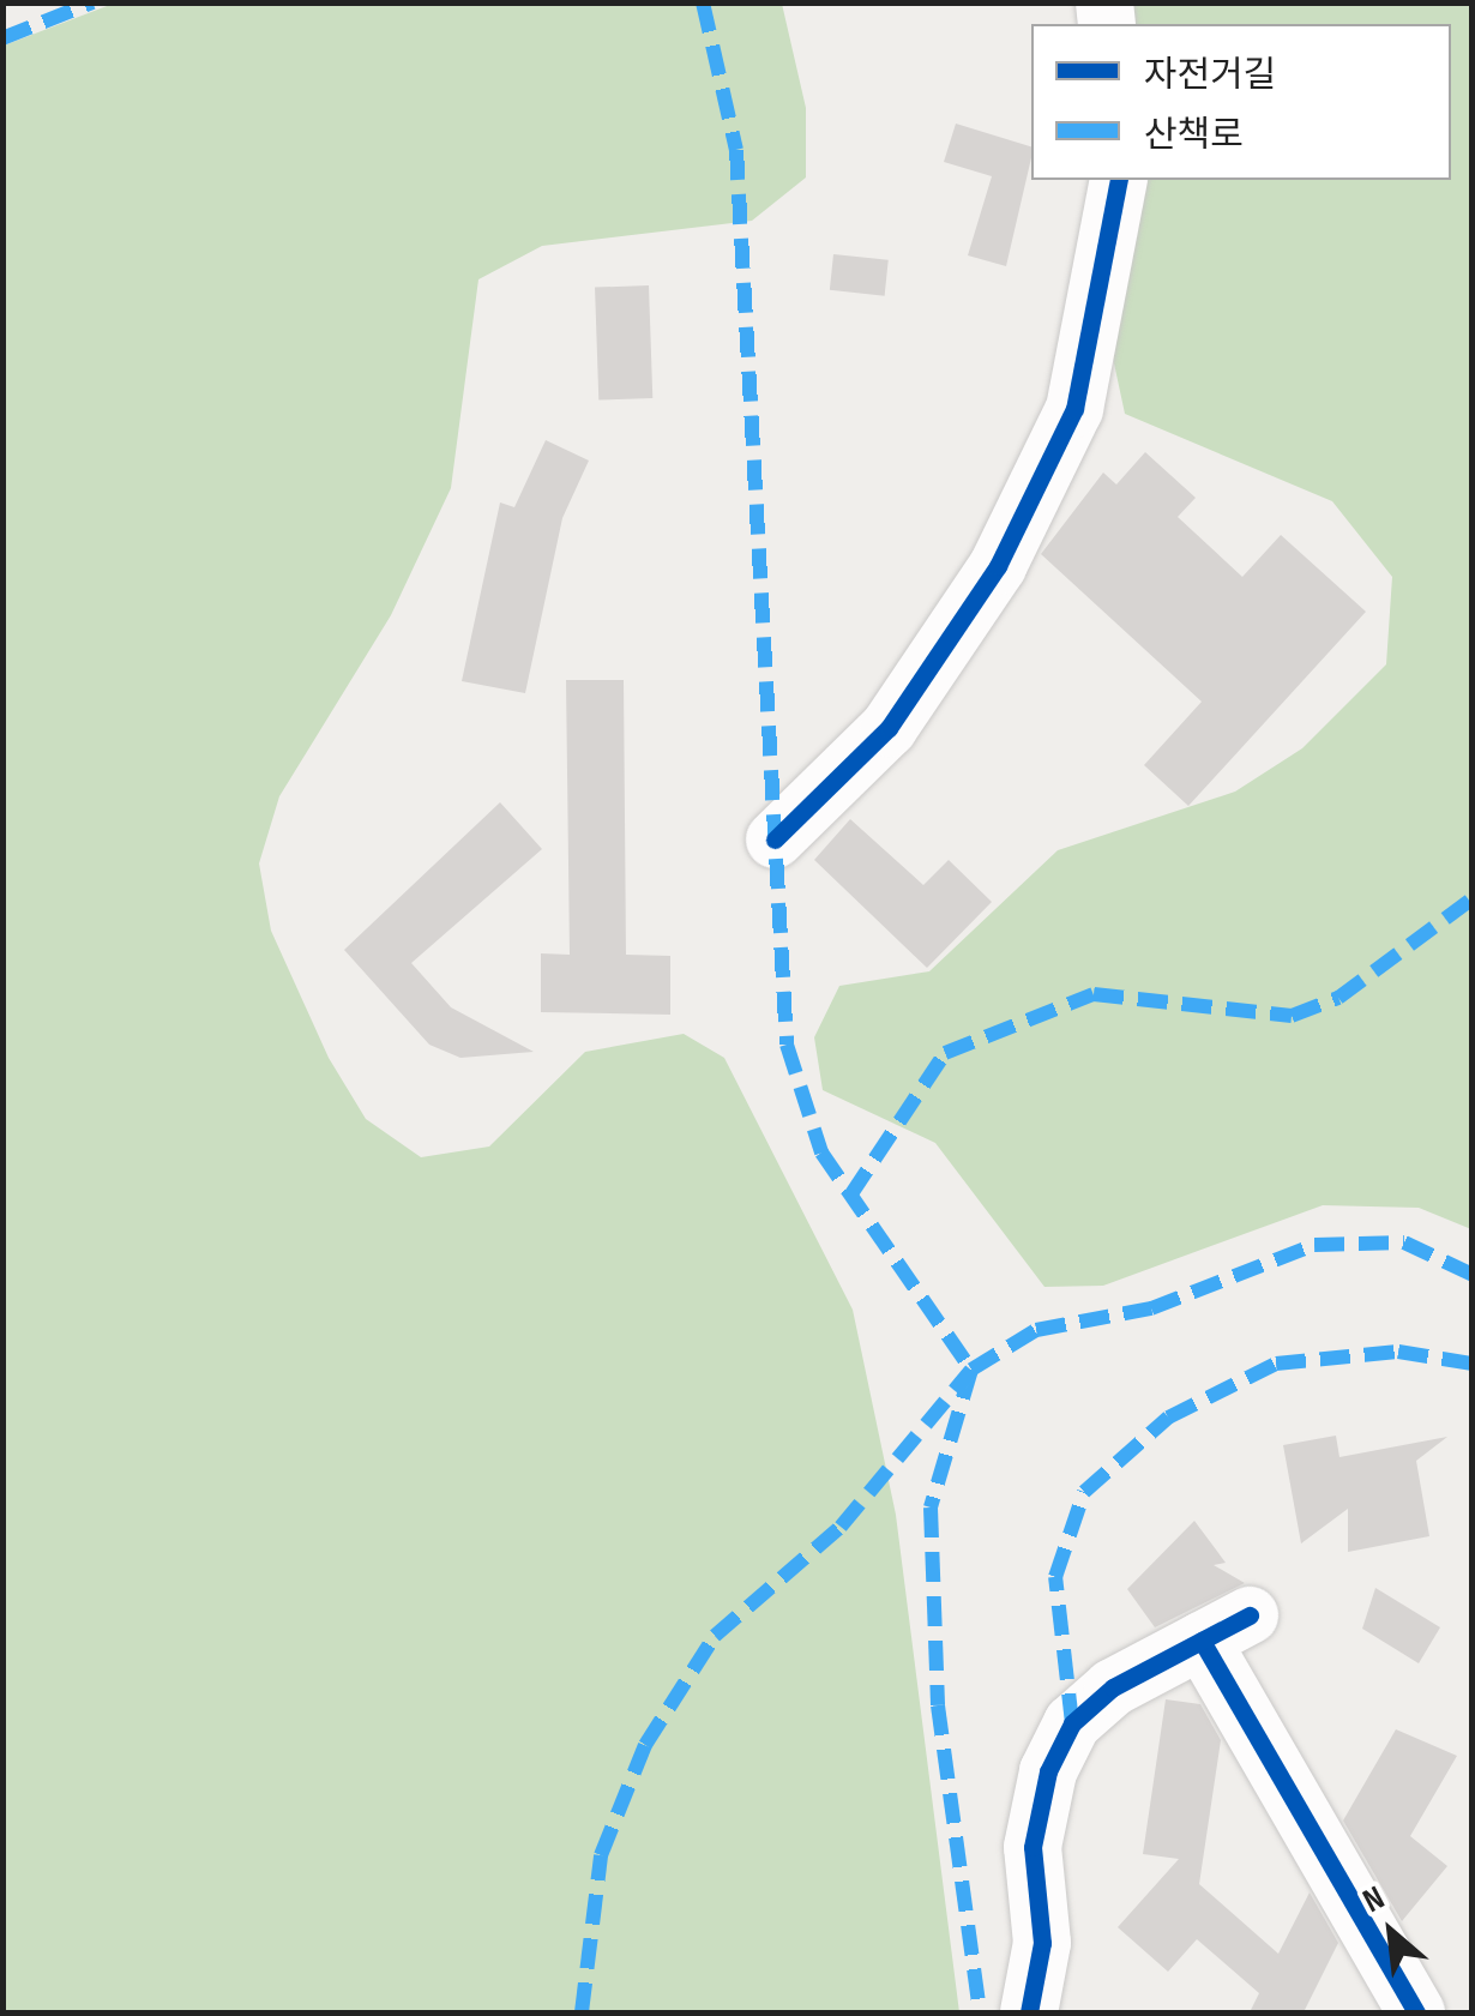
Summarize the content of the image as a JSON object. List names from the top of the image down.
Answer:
{
  "legend": ["자전거길", "산책로"],
  "north": "top left"
}
